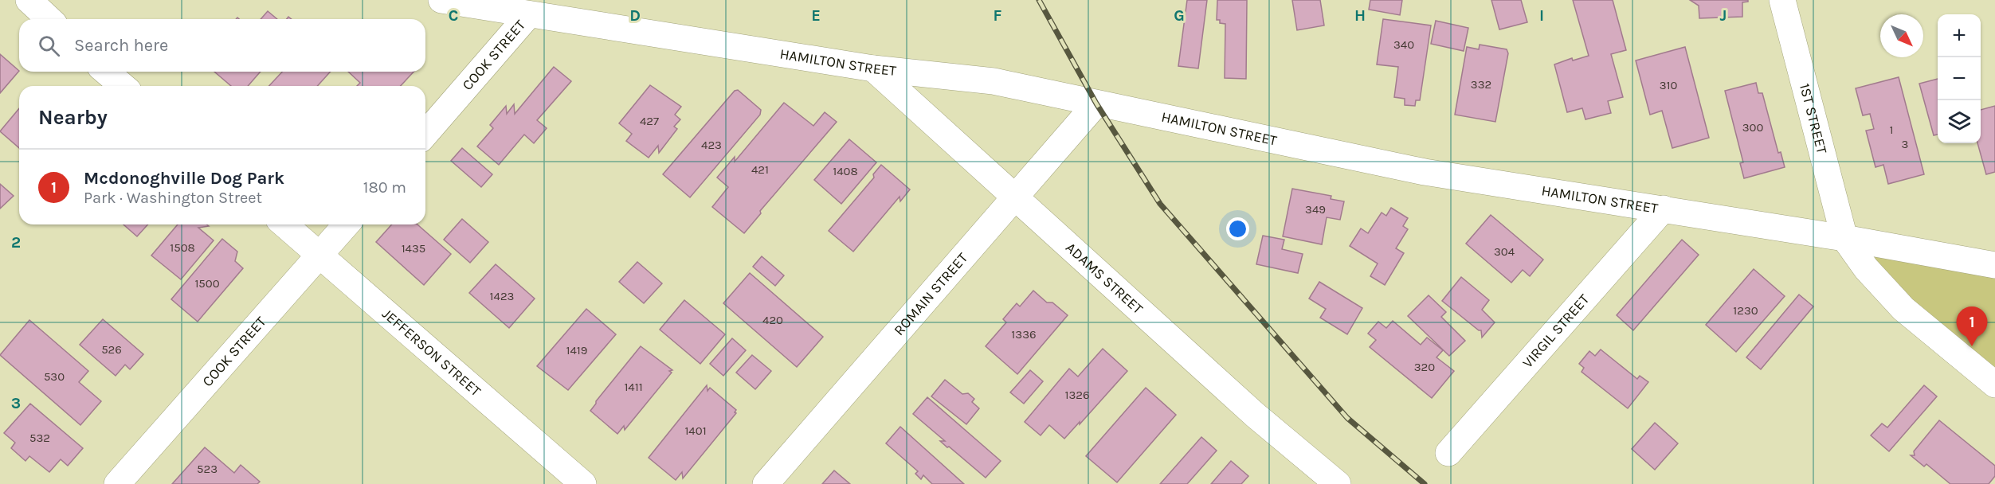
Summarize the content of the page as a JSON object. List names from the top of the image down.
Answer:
{
  "streets": {
    "street": [
      "COOK STREET",
      "HAMILTON STREET",
      "1ST STREET",
      "ADAMS STREET",
      "ROMAIN STREET",
      "VIRGIL STREET",
      "JEFFERSON STREET"
    ]
  },
  "crossings": [
    ["COOK STREET", "HAMILTON STREET"],
    ["COOK STREET", "JEFFERSON STREET"],
    ["HAMILTON STREET", "1ST STREET"],
    ["HAMILTON STREET", "ADAMS STREET"],
    ["HAMILTON STREET", "ROMAIN STREET"],
    ["HAMILTON STREET", "VIRGIL STREET"],
    ["ADAMS STREET", "ROMAIN STREET"]
  ],
  "house_numbers": [
    "340",
    "332",
    "310",
    "427",
    "300",
    "1",
    "3",
    "423",
    "421",
    "1408",
    "349",
    "1508",
    "1435",
    "304",
    "1500",
    "1423",
    "1230",
    "420",
    "1336",
    "526",
    "1419",
    "320",
    "530",
    "1411",
    "1326",
    "1401",
    "532",
    "523"
  ],
  "north": "bottom right",
  "page": {
    "map_buttons": ["+", "−"],
    "search": "Search here",
    "heading": "Nearby",
    "list": [
      {
        "mark": "1",
        "name": "Mcdonoghville Dog Park",
        "note": "Park · Washington Street",
        "value": "180 m"
      }
    ],
    "pins": "1"
  },
  "grid": {
    "columns": [
      "C",
      "D",
      "E",
      "F",
      "G",
      "H",
      "I",
      "J"
    ],
    "rows": ["2", "3"]
  }
}
